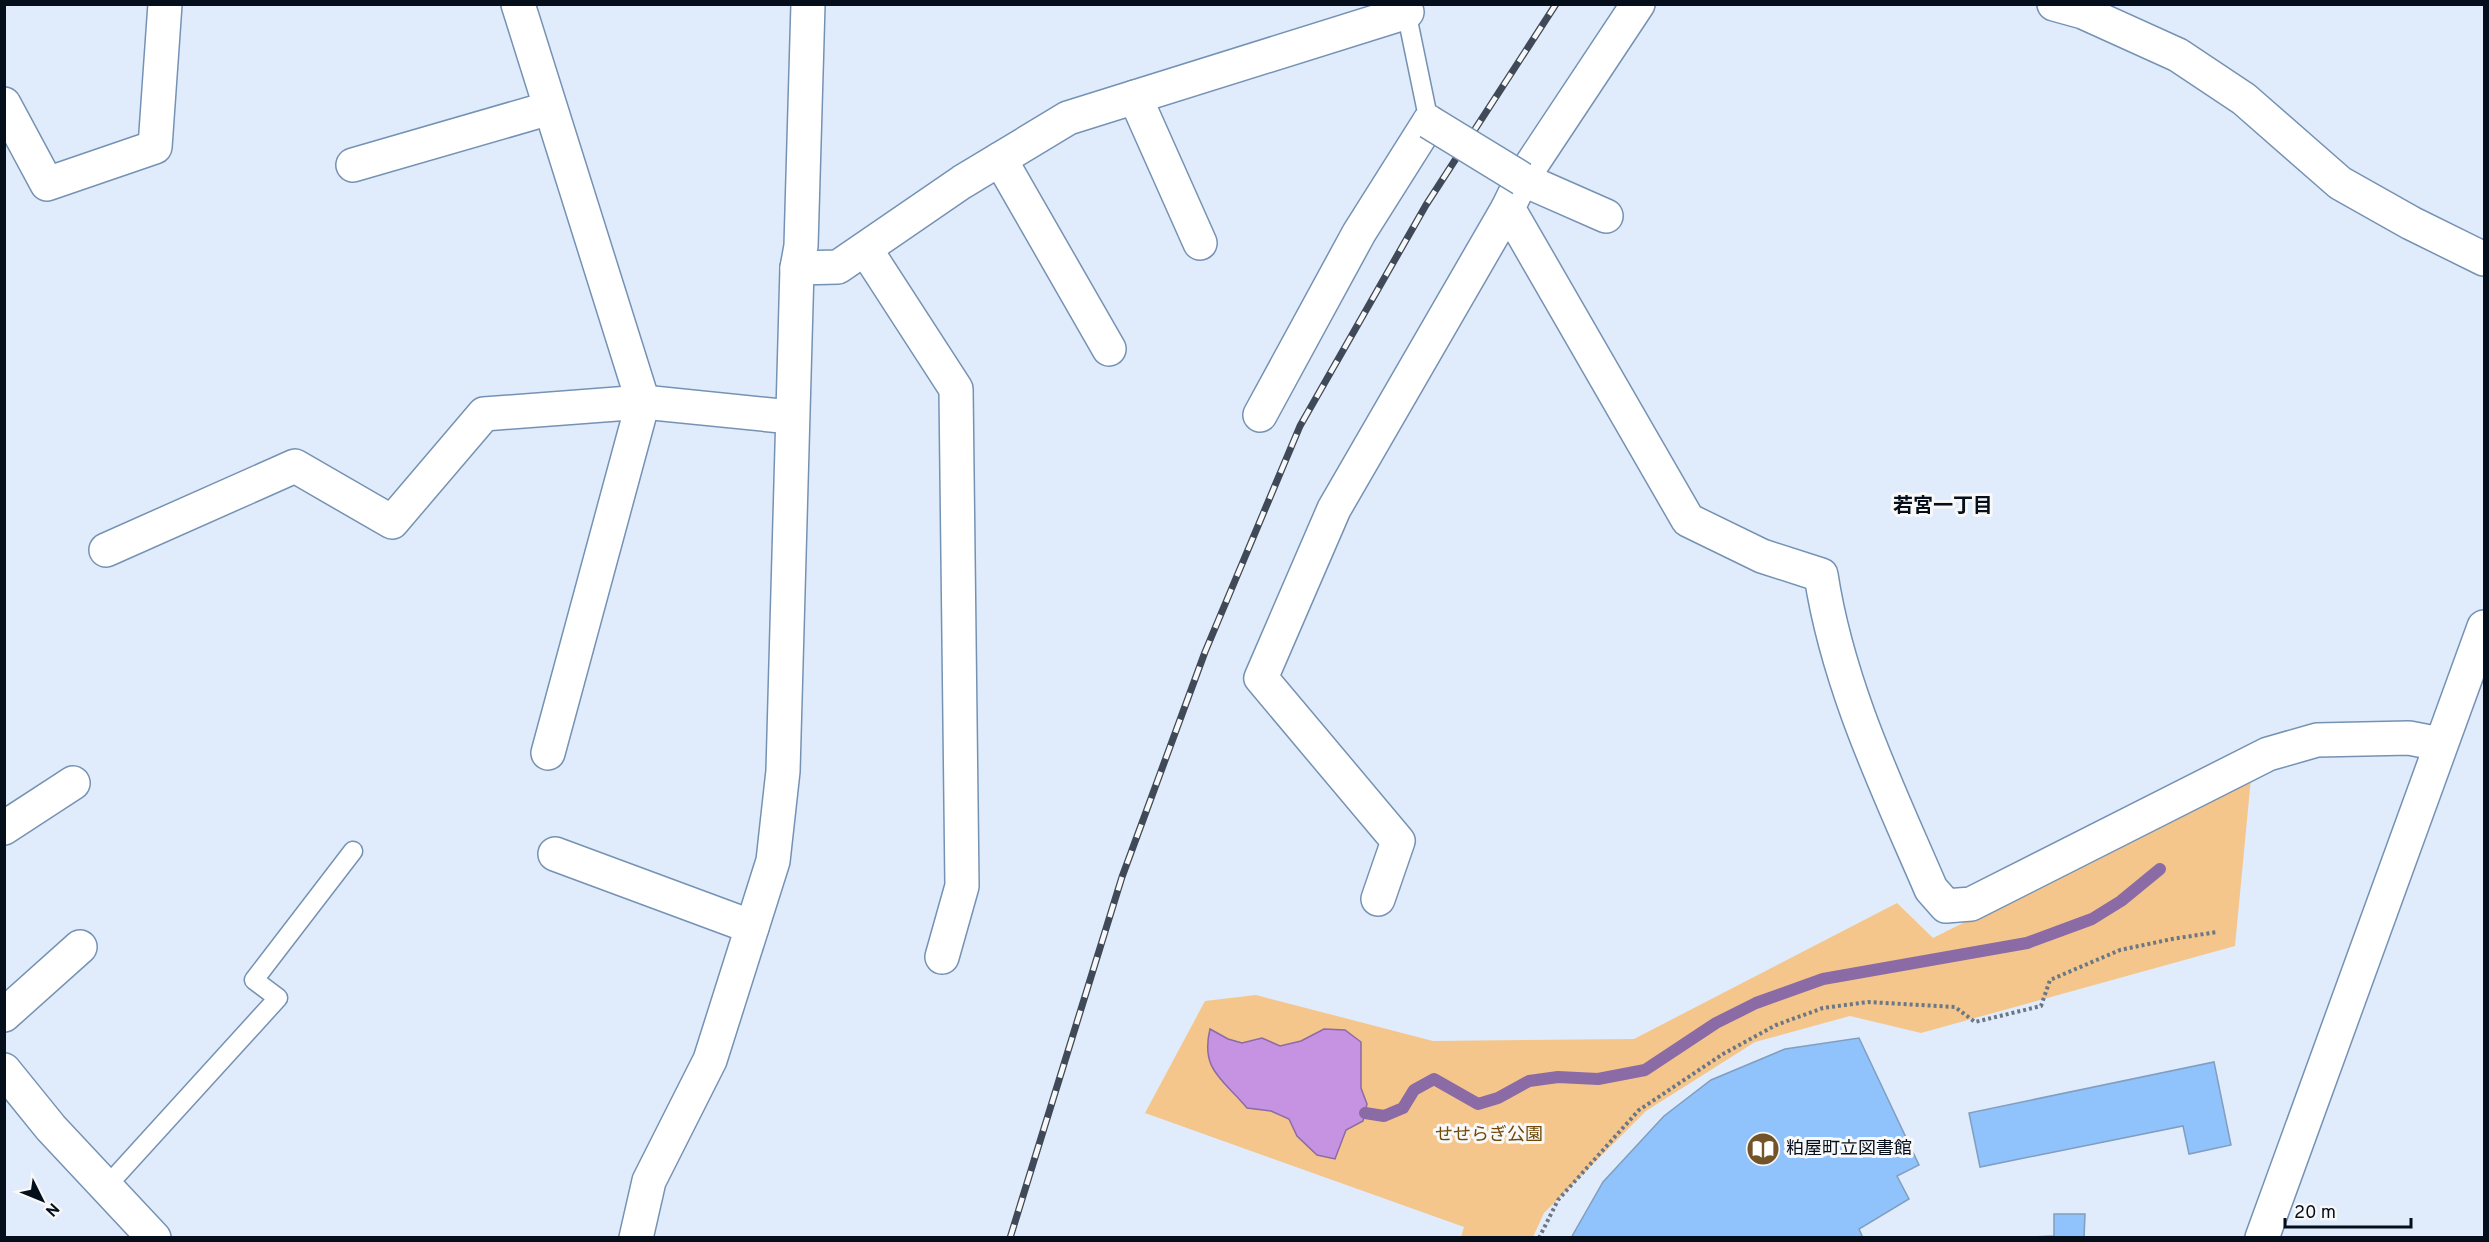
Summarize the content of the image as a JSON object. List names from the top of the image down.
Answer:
{
  "districts": ["若宮一丁目"],
  "parks": ["せせらぎ公園"],
  "places": {
    "library": ["粕屋町立図書館"]
  },
  "scale_bar": "20 m",
  "north": "bottom right"
}
